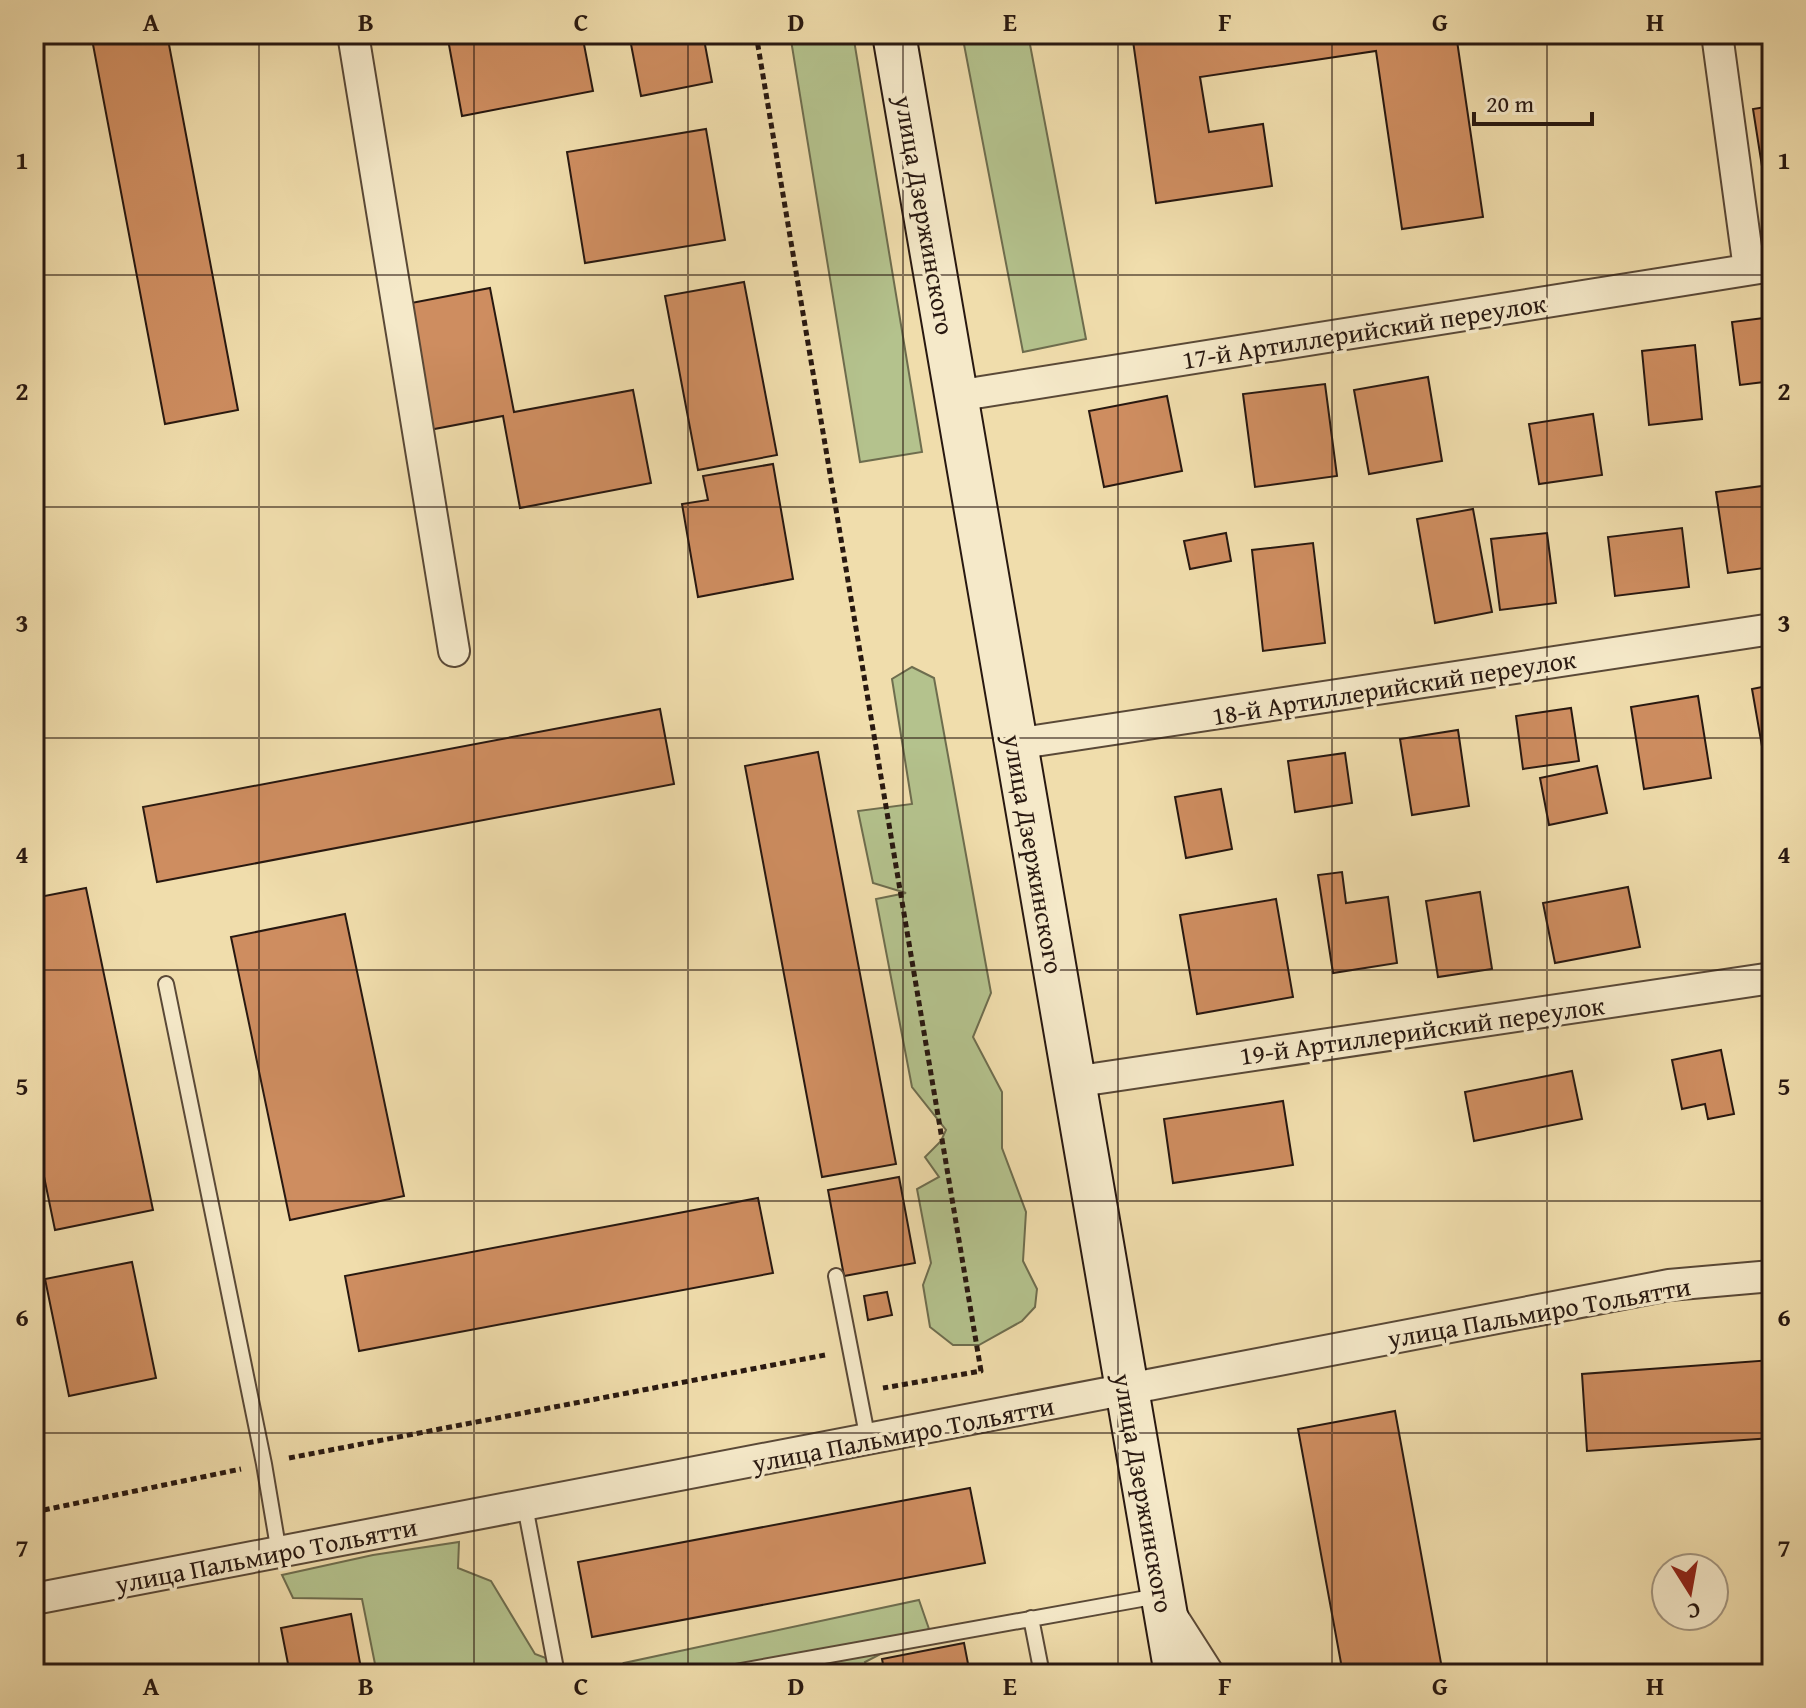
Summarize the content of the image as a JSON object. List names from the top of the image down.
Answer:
{
  "streets": {
    "main road": ["улица Дзержинского"],
    "street": [
      "17-й Артиллерийский переулок",
      "18-й Артиллерийский переулок",
      "19-й Артиллерийский переулок",
      "улица Пальмиро Тольятти"
    ]
  },
  "crossings": [
    ["улица Дзержинского", "17-й Артиллерийский переулок"],
    ["улица Дзержинского", "18-й Артиллерийский переулок"],
    ["улица Дзержинского", "19-й Артиллерийский переулок"],
    ["улица Дзержинского", "улица Пальмиро Тольятти"]
  ],
  "scale_bar": "20 m",
  "north": "bottom",
  "grid": {
    "columns": [
      "A",
      "B",
      "C",
      "D",
      "E",
      "F",
      "G",
      "H"
    ],
    "rows": [
      "1",
      "2",
      "3",
      "4",
      "5",
      "6",
      "7"
    ]
  }
}
